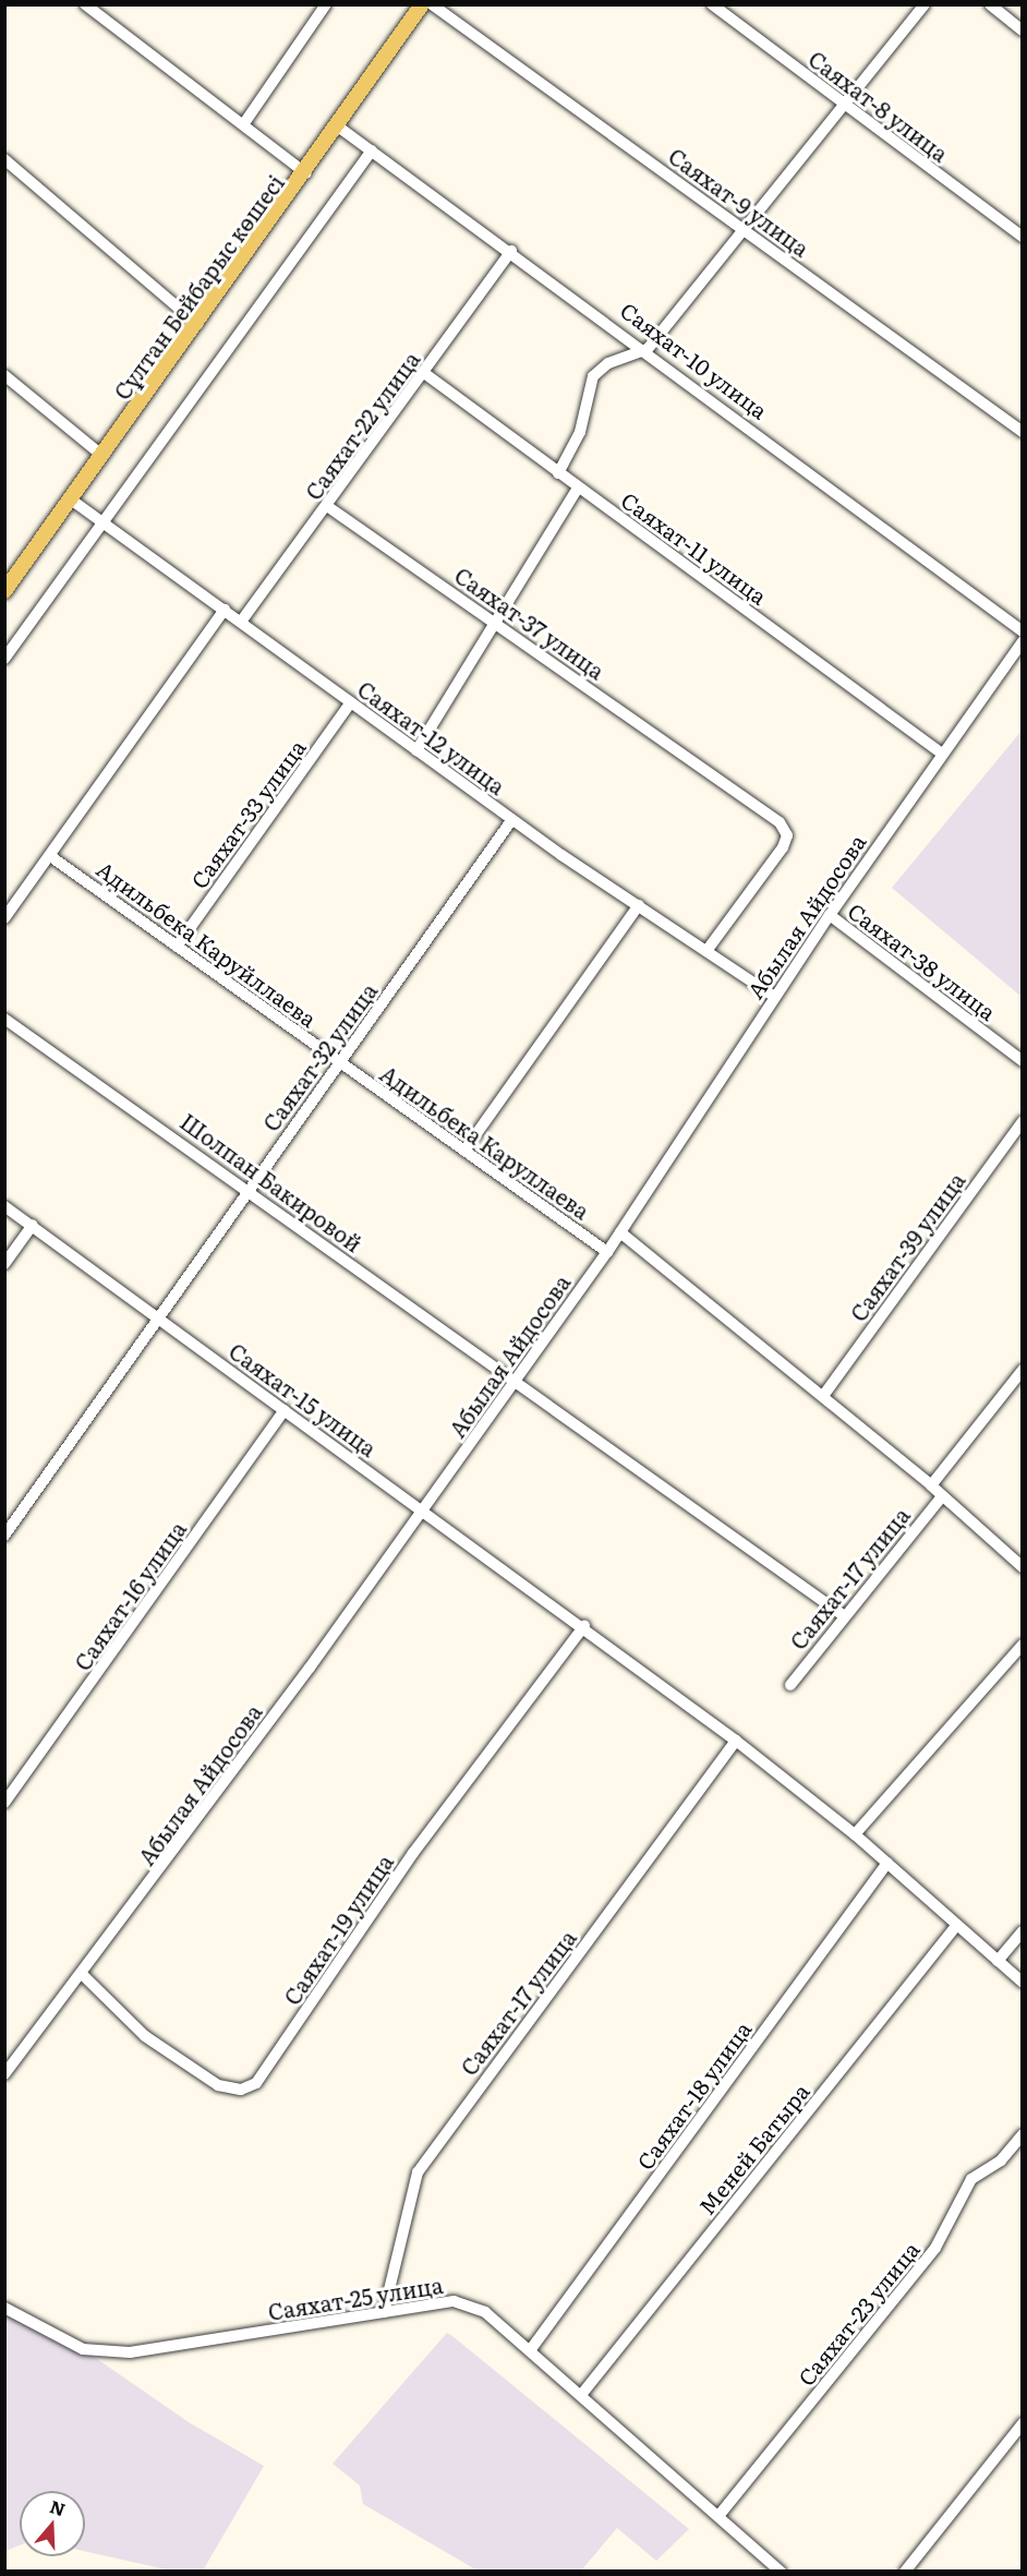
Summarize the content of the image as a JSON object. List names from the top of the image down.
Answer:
{
  "streets": {
    "main road": ["Сұлтан Бейбарыс көшесі"],
    "street": [
      "Саяхат-8 улица",
      "Саяхат-9 улица",
      "Саяхат-10 улица",
      "Саяхат-22 улица",
      "Саяхат-11 улица",
      "Саяхат-37 улица",
      "Саяхат-12 улица",
      "Саяхат-33 улица",
      "Абылая Айдосова",
      "Адильбека Каруйллаева",
      "Саяхат-38 улица",
      "Саяхат-32 улица",
      "Адильбека Каруллаева",
      "Шолпан Бакировой",
      "Саяхат-39 улица",
      "Саяхат-15 улица",
      "Саяхат-17 улица",
      "Саяхат-16 улица",
      "Саяхат-19 улица",
      "Саяхат-18 улица",
      "Меней Батыра",
      "Саяхат-25 улица",
      "Саяхат-23 улица"
    ]
  },
  "crossings": [
    ["Сұлтан Бейбарыс көшесі", "Саяхат-10 улица"],
    ["Сұлтан Бейбарыс көшесі", "Саяхат-12 улица"],
    ["Саяхат-10 улица", "Саяхат-22 улица"],
    ["Саяхат-22 улица", "Саяхат-11 улица"],
    ["Саяхат-22 улица", "Саяхат-37 улица"],
    ["Саяхат-22 улица", "Саяхат-12 улица"],
    ["Саяхат-11 улица", "Абылая Айдосова"],
    ["Саяхат-37 улица", "Саяхат-12 улица"],
    ["Саяхат-12 улица", "Саяхат-33 улица"],
    ["Саяхат-12 улица", "Абылая Айдосова"],
    ["Саяхат-12 улица", "Саяхат-32 улица"],
    ["Саяхат-33 улица", "Адильбека Каруйллаева"],
    ["Абылая Айдосова", "Саяхат-38 улица"],
    ["Абылая Айдосова", "Адильбека Каруллаева"],
    ["Абылая Айдосова", "Шолпан Бакировой"],
    ["Абылая Айдосова", "Саяхат-15 улица"],
    ["Абылая Айдосова", "Саяхат-19 улица"],
    ["Адильбека Каруйллаева", "Саяхат-32 улица"],
    ["Адильбека Каруйллаева", "Адильбека Каруллаева"],
    ["Саяхат-32 улица", "Адильбека Каруллаева"],
    ["Саяхат-32 улица", "Шолпан Бакировой"],
    ["Саяхат-32 улица", "Саяхат-15 улица"],
    ["Шолпан Бакировой", "Саяхат-17 улица"],
    ["Саяхат-15 улица", "Саяхат-17 улица"],
    ["Саяхат-15 улица", "Саяхат-16 улица"],
    ["Саяхат-15 улица", "Саяхат-19 улица"],
    ["Саяхат-15 улица", "Саяхат-18 улица"],
    ["Саяхат-15 улица", "Меней Батыра"],
    ["Саяхат-17 улица", "Саяхат-25 улица"],
    ["Саяхат-18 улица", "Саяхат-25 улица"],
    ["Меней Батыра", "Саяхат-25 улица"],
    ["Саяхат-25 улица", "Саяхат-23 улица"]
  ],
  "north": "top"
}
